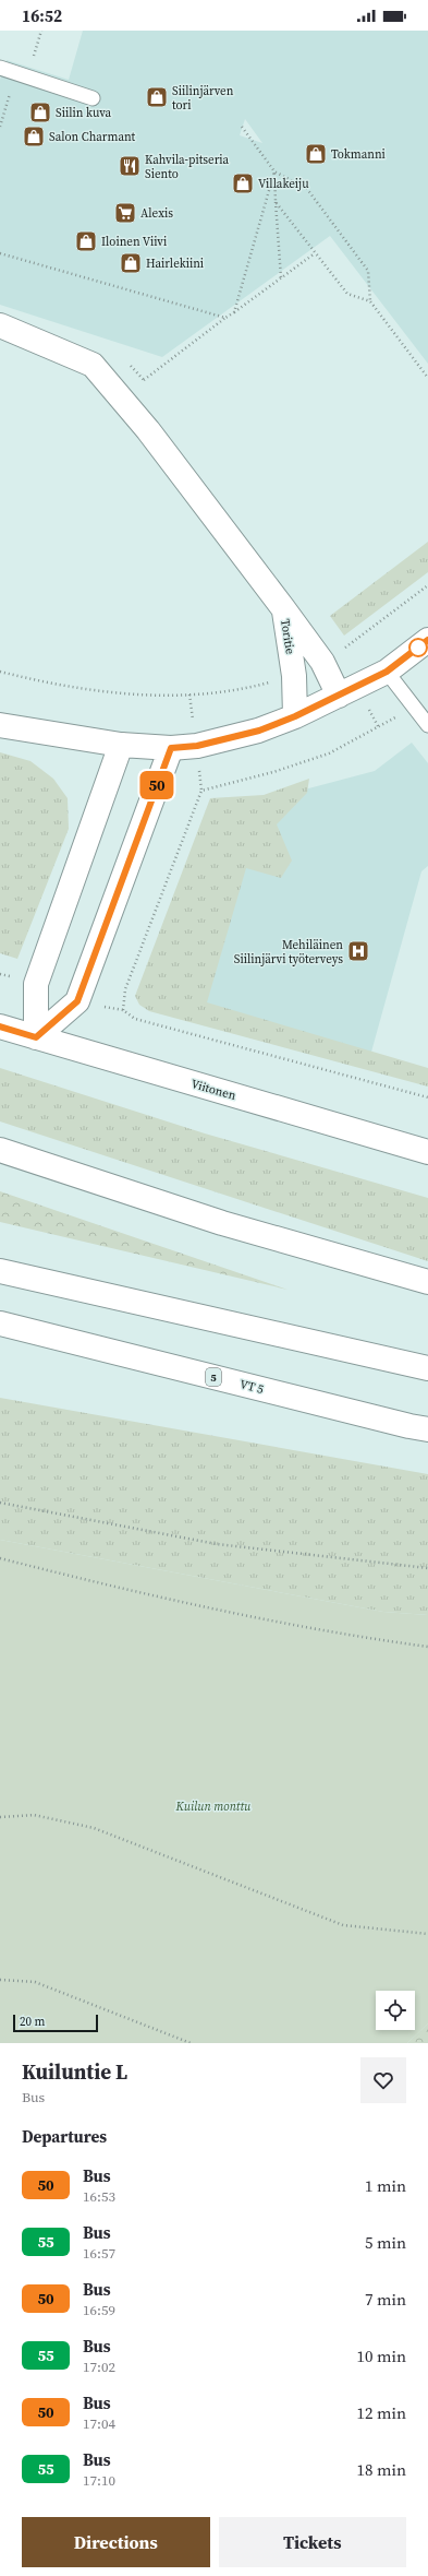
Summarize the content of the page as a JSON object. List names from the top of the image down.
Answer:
{
  "streets": {
    "main road": [
      "Toritie",
      "Viitonen",
      "5",
      "VT 5"
    ]
  },
  "parks": ["Kuilun monttu"],
  "places": {
    "shop": [
      "Siilinjärven tori",
      "Siilin kuva",
      "Salon Charmant",
      "Tokmanni",
      "Villakeiju",
      "Iloinen Viivi",
      "Hairlekiini"
    ],
    "restaurant": ["Kahvila-pitseria Siento"],
    "supermarket": ["Alexis"],
    "hospital": ["Mehiläinen Siilinjärvi työterveys"]
  },
  "lines": ["bus line 50"],
  "scale_bar": "20 m",
  "page": {
    "status": "16:52",
    "on_map": "50",
    "scale": "20 m",
    "heading": [
      ["Kuiluntie L", "Bus"],
      "Departures"
    ],
    "list": [
      {
        "mark": "50",
        "name": "Bus",
        "note": "16:53",
        "value": "1 min"
      },
      {
        "mark": "55",
        "name": "Bus",
        "note": "16:57",
        "value": "5 min"
      },
      {
        "mark": "50",
        "name": "Bus",
        "note": "16:59",
        "value": "7 min"
      },
      {
        "mark": "55",
        "name": "Bus",
        "note": "17:02",
        "value": "10 min"
      },
      {
        "mark": "50",
        "name": "Bus",
        "note": "17:04",
        "value": "12 min"
      },
      {
        "mark": "55",
        "name": "Bus",
        "note": "17:10",
        "value": "18 min"
      }
    ],
    "buttons": ["Directions", "Tickets"]
  }
}
